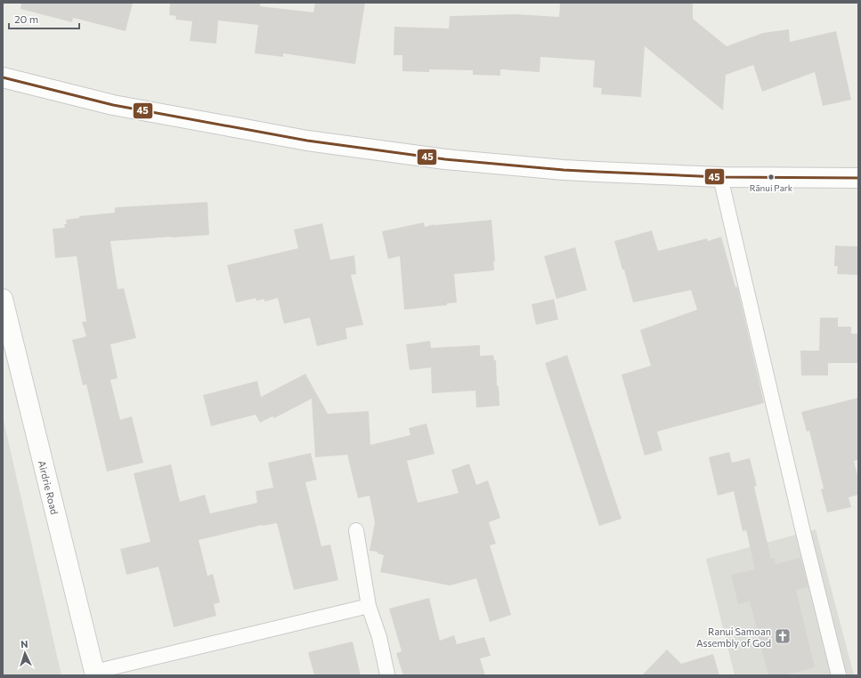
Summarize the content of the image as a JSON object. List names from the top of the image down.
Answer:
{
  "streets": {
    "main road": ["Airdrie Road"]
  },
  "places": {
    "other": ["Rānui Park"],
    "church": ["Ranui Samoan Assembly of God"]
  },
  "lines": ["transit line 45"],
  "scale_bar": "20 m",
  "north": "top"
}
